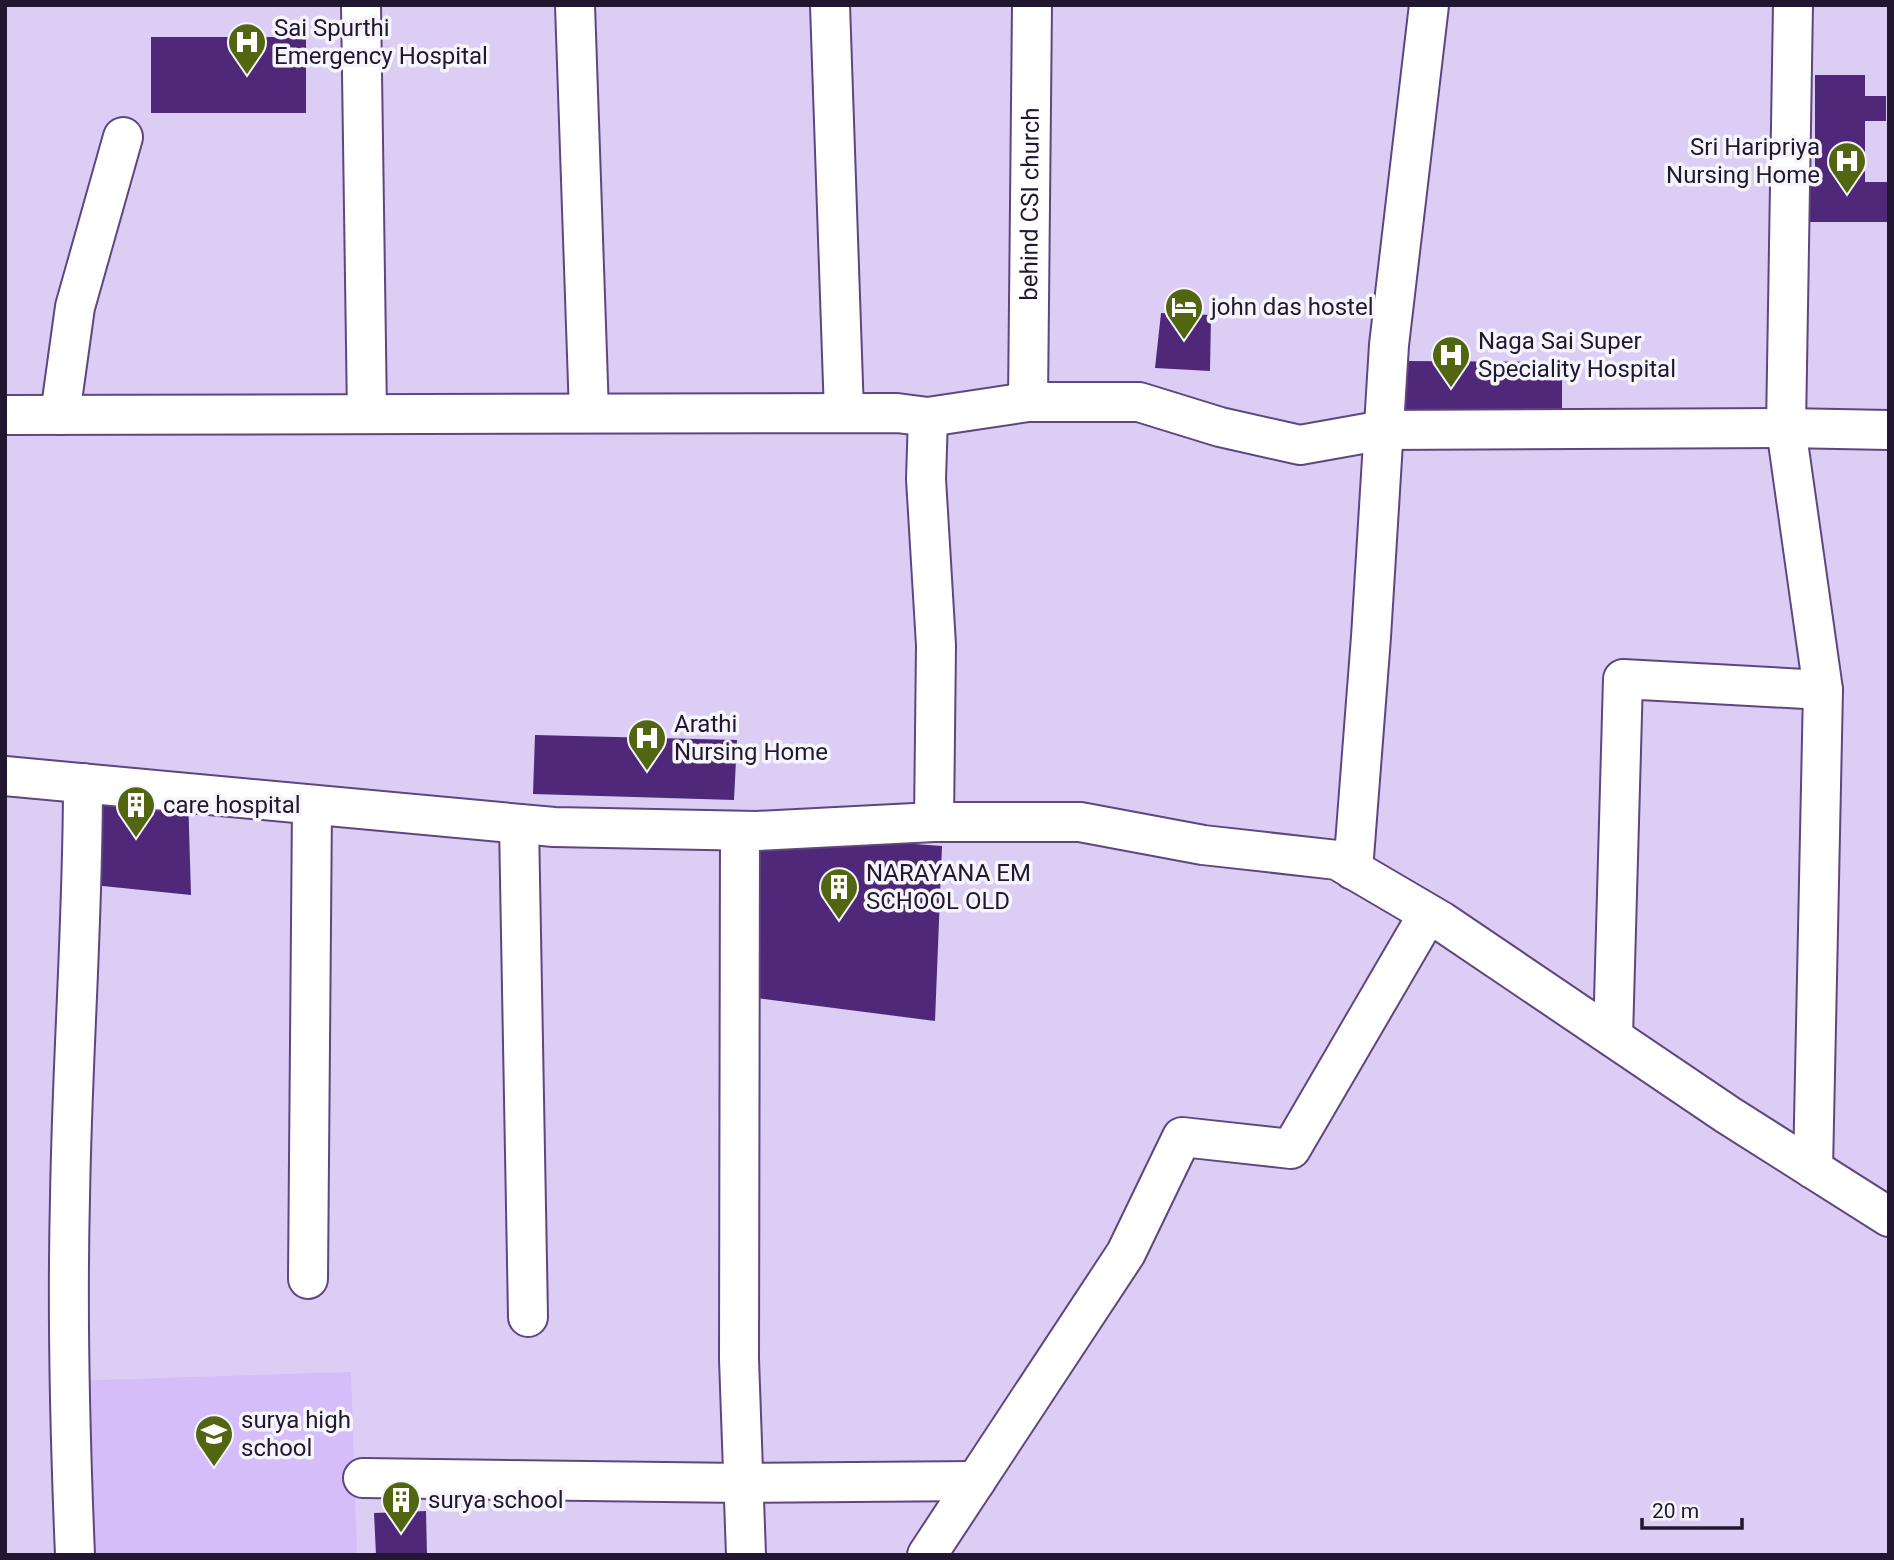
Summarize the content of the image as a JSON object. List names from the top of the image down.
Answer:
{
  "streets": {
    "street": ["behind CSI church"]
  },
  "places": {
    "hospital": [
      "Sai Spurthi Emergency Hospital",
      "Sri Haripriya Nursing Home",
      "Naga Sai Super Speciality Hospital",
      "Arathi Nursing Home"
    ],
    "hotel": ["john das hostel"],
    "building": ["care hospital", "NARAYANA EM SCHOOL OLD", "surya school"],
    "school or university": ["surya high school"]
  },
  "scale_bar": "20 m"
}
